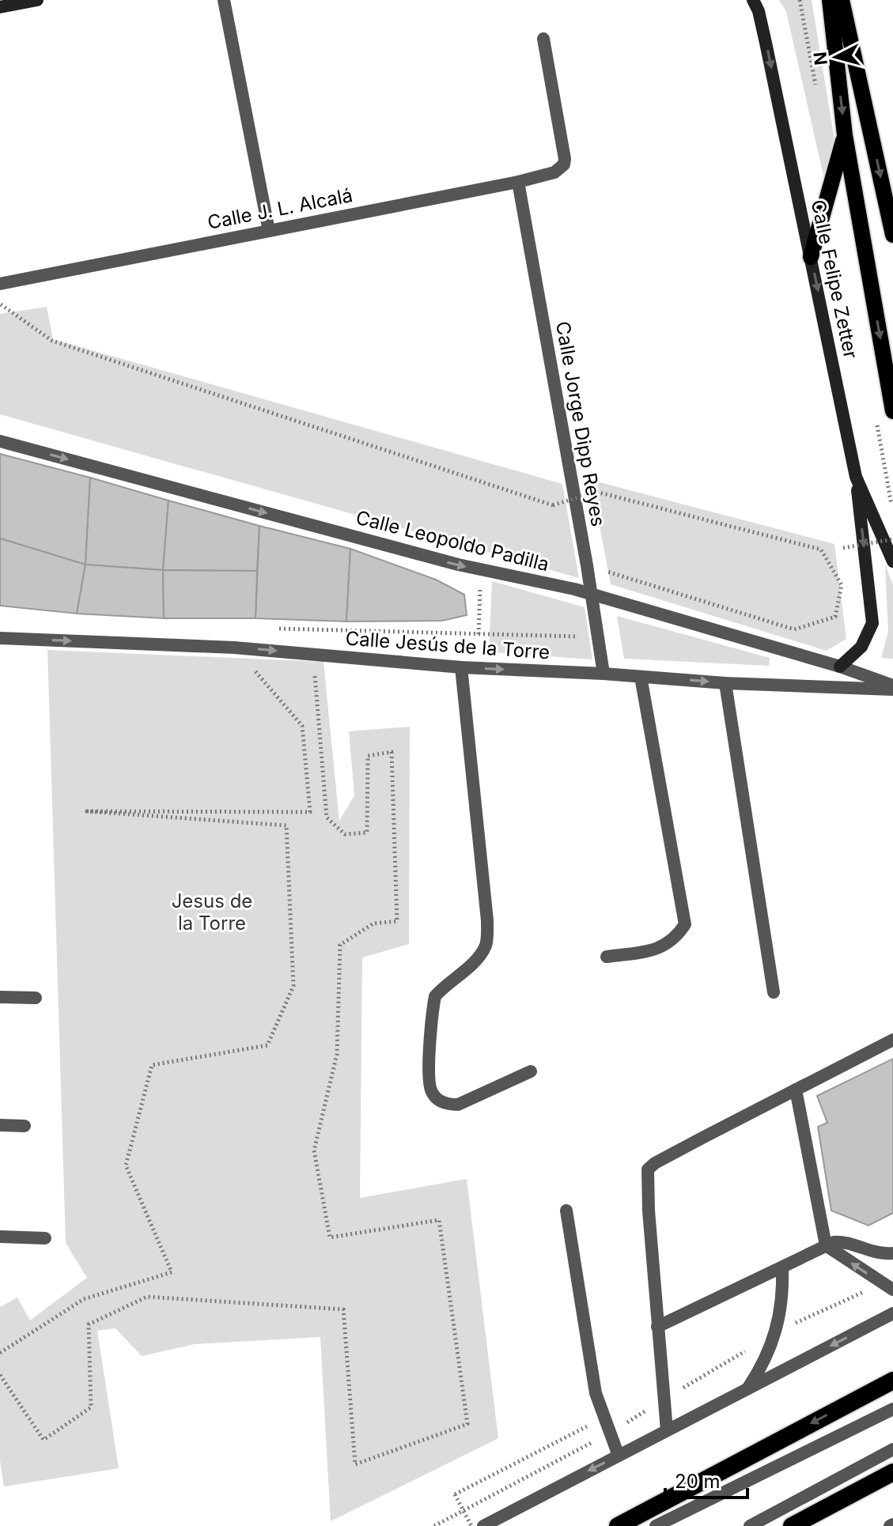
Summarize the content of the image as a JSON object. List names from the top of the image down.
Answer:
{
  "streets": {
    "main road": ["Calle Felipe Zetter"],
    "street": [
      "Calle J. L. Alcalá",
      "Calle Jorge Dipp Reyes",
      "Calle Leopoldo Padilla",
      "Calle Jesús de la Torre"
    ]
  },
  "crossings": [
    ["Calle J. L. Alcalá", "Calle Jorge Dipp Reyes"],
    ["Calle Jorge Dipp Reyes", "Calle Leopoldo Padilla"],
    ["Calle Jorge Dipp Reyes", "Calle Jesús de la Torre"],
    ["Calle Leopoldo Padilla", "Calle Jesús de la Torre"]
  ],
  "one_way": ["Calle Leopoldo Padilla", "Calle Jesús de la Torre"],
  "parks": ["Jesus de la Torre"],
  "scale_bar": "20 m",
  "north": "left"
}
